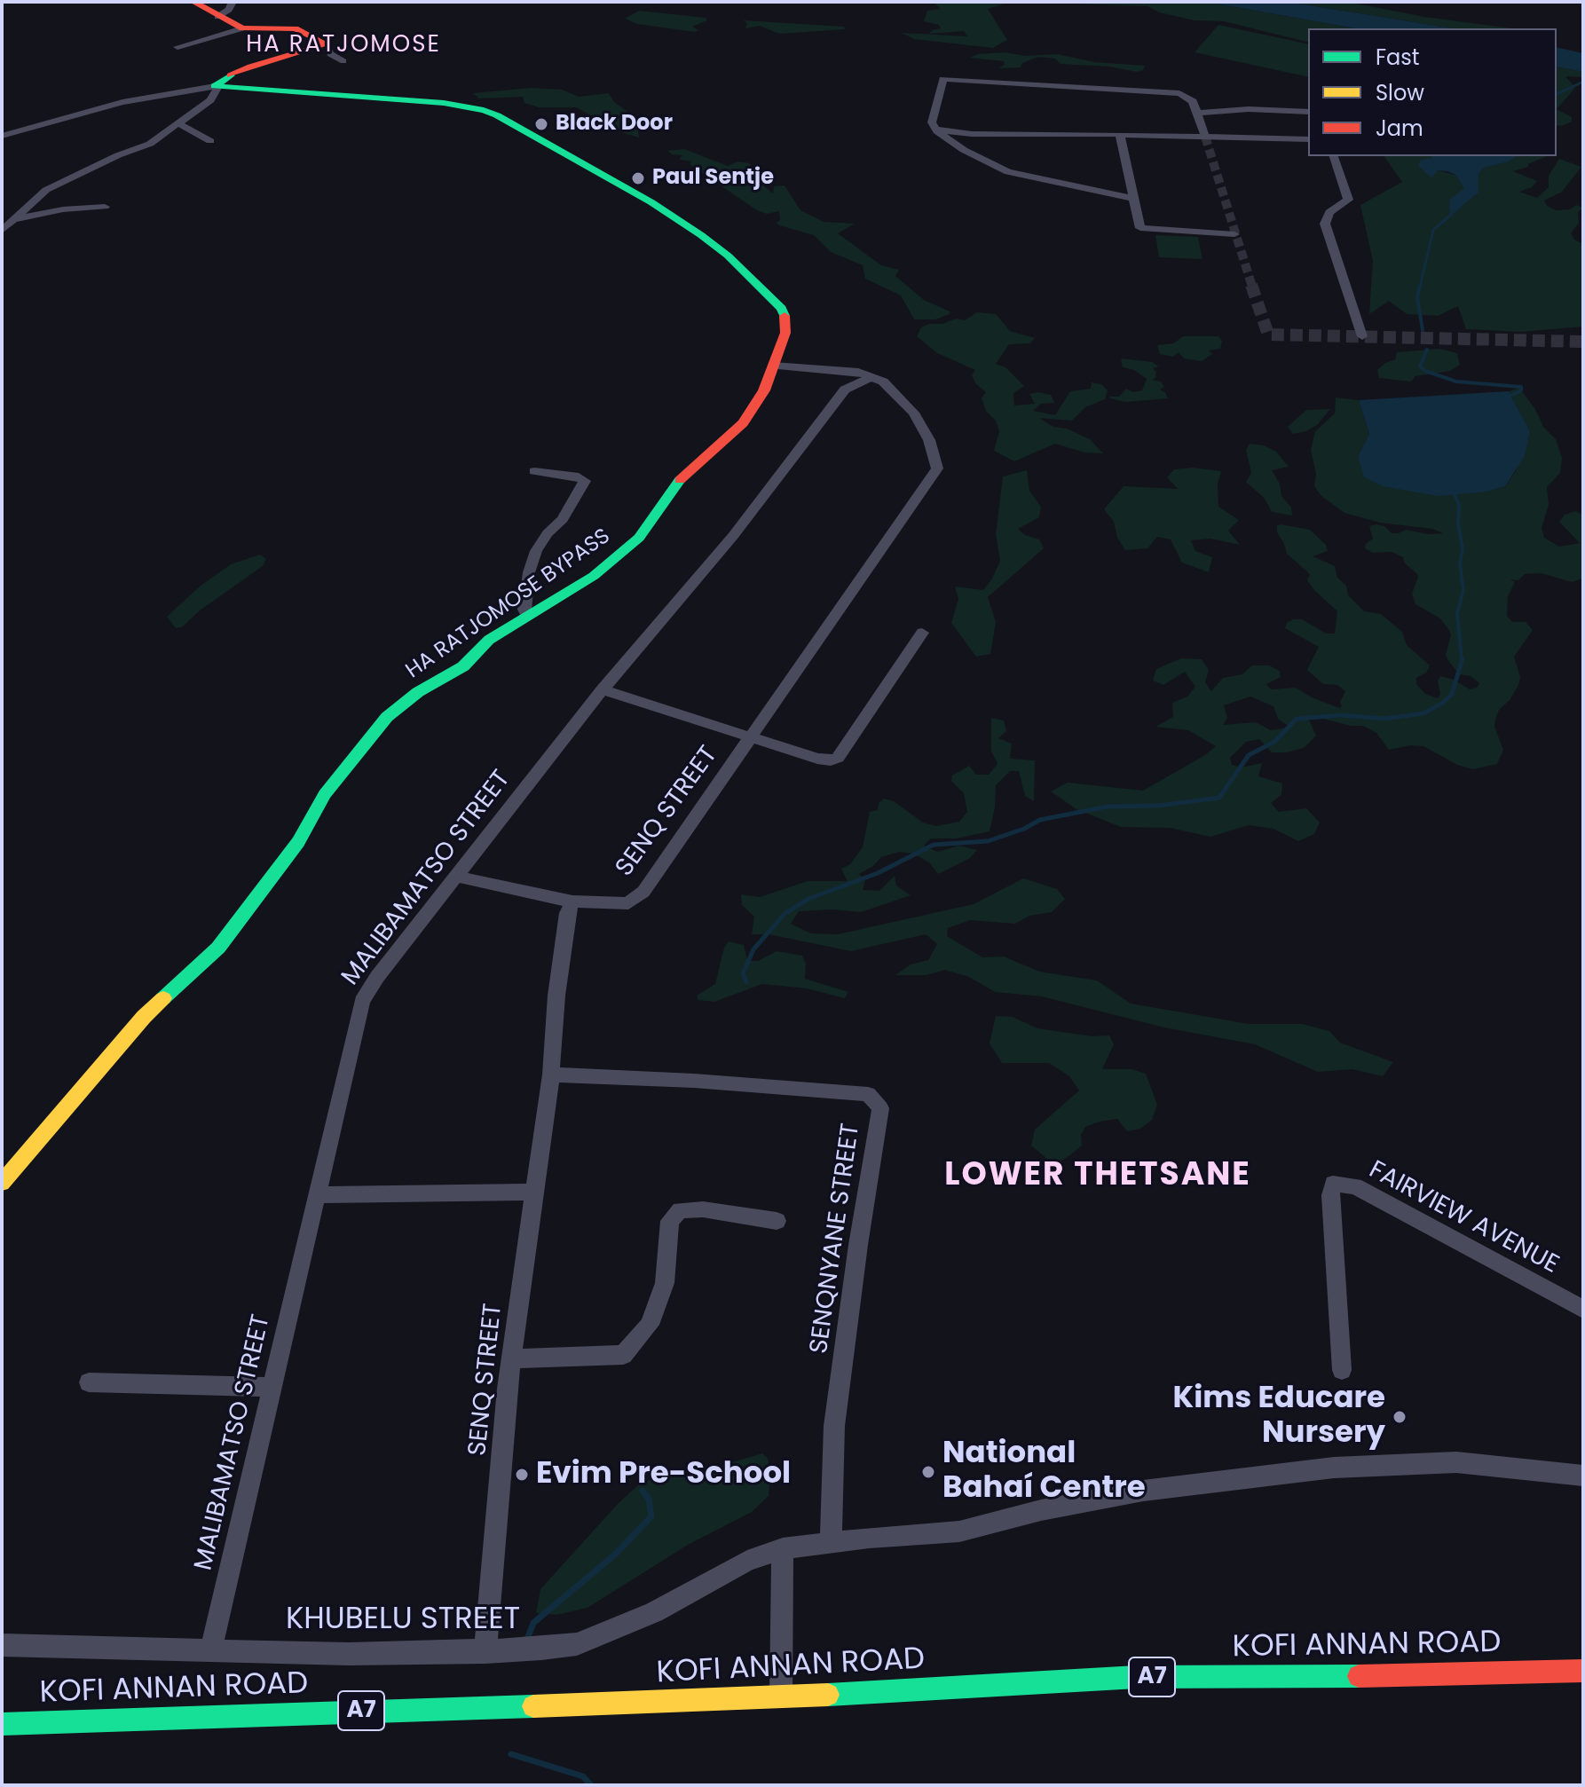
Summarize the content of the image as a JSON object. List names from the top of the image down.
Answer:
{
  "streets": {
    "street": [
      "HA RATJOMOSE BYPASS",
      "SENQ STREET",
      "MALIBAMATSO STREET",
      "FAIRVIEW AVENUE",
      "SENQNYANE STREET",
      "KHUBELU STREET",
      "KOFI ANNAN ROAD",
      "A7"
    ]
  },
  "crossings": [
    ["SENQ STREET", "MALIBAMATSO STREET"],
    ["SENQ STREET", "SENQNYANE STREET"],
    ["SENQ STREET", "KHUBELU STREET"],
    ["MALIBAMATSO STREET", "KHUBELU STREET"],
    ["SENQNYANE STREET", "KHUBELU STREET"]
  ],
  "districts": ["HA RATJOMOSE", "LOWER THETSANE"],
  "places": [
    "Black Door",
    "Paul Sentje",
    "Kims Educare Nursery",
    "National Bahaí Centre",
    "Evim Pre-School"
  ],
  "legend": ["Fast", "Slow", "Jam"]
}
